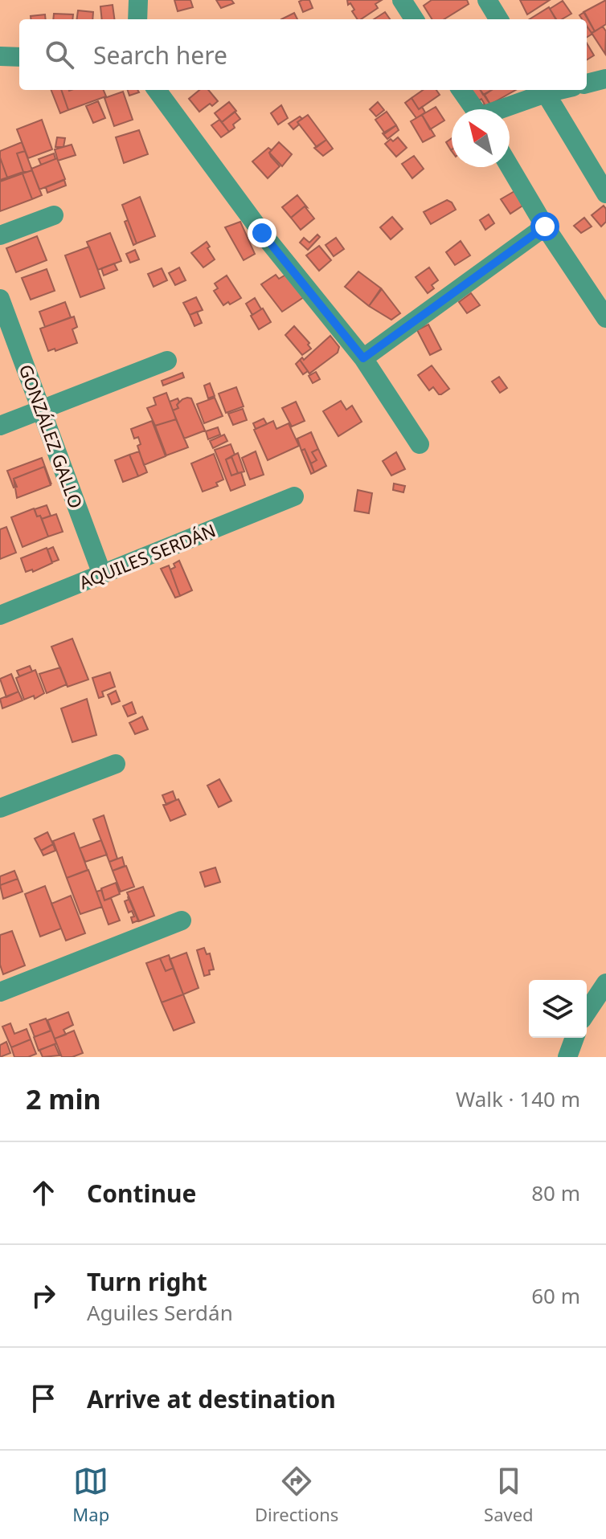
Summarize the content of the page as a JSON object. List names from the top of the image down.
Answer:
{
  "streets": {
    "street": ["GONZÁLEZ GALLO", "AQUILES SERDÁN"]
  },
  "crossings": [
    ["GONZÁLEZ GALLO", "AQUILES SERDÁN"]
  ],
  "north": "top left",
  "page": {
    "search": "Search here",
    "heading": ["2 min", "Walk · 140 m"],
    "list": [
      ["Continue", "80 m"],
      ["Turn right", "Aguiles Serdán", "60 m"],
      "Arrive at destination"
    ],
    "nav": ["Map", "Directions", "Saved"]
  }
}
